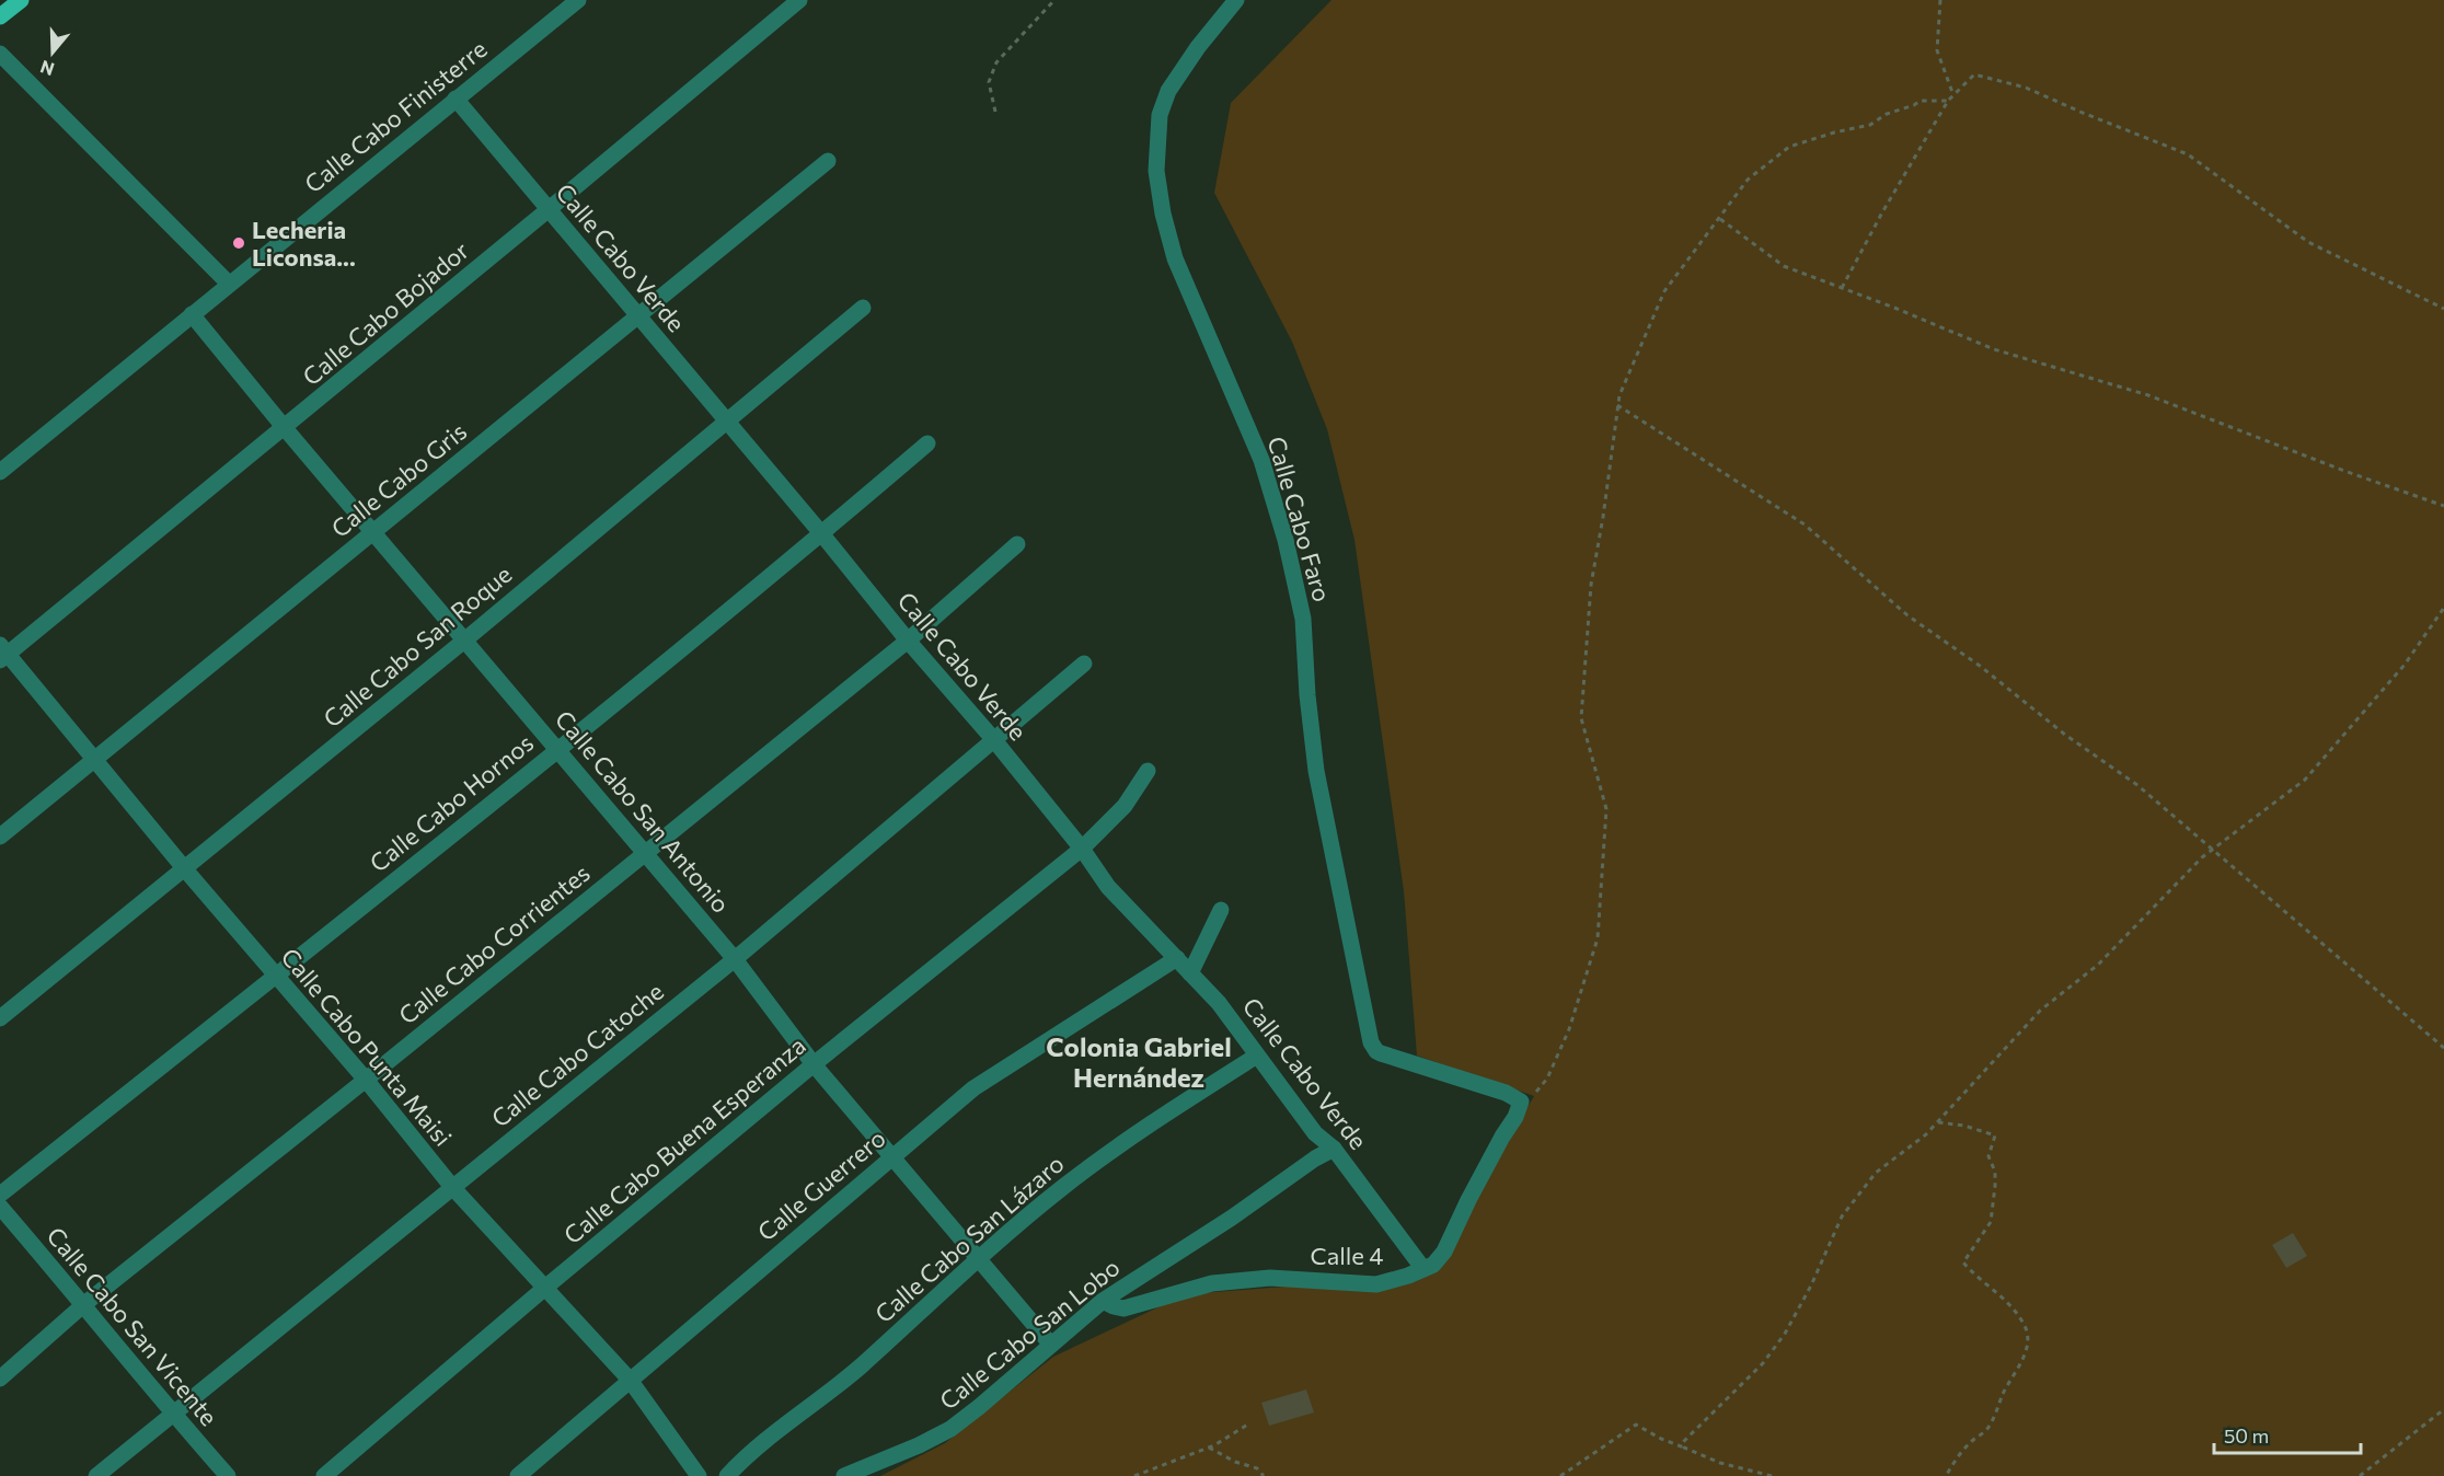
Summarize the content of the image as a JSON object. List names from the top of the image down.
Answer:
{
  "streets": {
    "street": [
      "Calle Cabo Finisterre",
      "Calle Cabo Verde",
      "Calle Cabo Bojador",
      "Calle Cabo Gris",
      "Calle Cabo Faro",
      "Calle Cabo San Roque",
      "Calle Cabo Hornos",
      "Calle Cabo San Antonio",
      "Calle Cabo Corrientes",
      "Calle Cabo Punta Maisi",
      "Calle Cabo Catoche",
      "Calle Cabo Buena Esperanza",
      "Calle Guerrero",
      "Calle Cabo San Lázaro",
      "Calle 4",
      "Calle Cabo San Vicente",
      "Calle Cabo San Lobo"
    ]
  },
  "crossings": [
    ["Calle Cabo Finisterre", "Calle Cabo Verde"],
    ["Calle Cabo Finisterre", "Calle Cabo San Antonio"],
    ["Calle Cabo Verde", "Calle Cabo Bojador"],
    ["Calle Cabo Verde", "Calle Cabo Gris"],
    ["Calle Cabo Verde", "Calle Cabo San Roque"],
    ["Calle Cabo Verde", "Calle Cabo Hornos"],
    ["Calle Cabo Verde", "Calle Cabo Corrientes"],
    ["Calle Cabo Verde", "Calle Cabo Catoche"],
    ["Calle Cabo Verde", "Calle Cabo Buena Esperanza"],
    ["Calle Cabo Verde", "Calle Guerrero"],
    ["Calle Cabo Verde", "Calle Cabo San Lázaro"],
    ["Calle Cabo Verde", "Calle 4"],
    ["Calle Cabo Verde", "Calle Cabo San Lobo"],
    ["Calle Cabo Bojador", "Calle Cabo San Antonio"],
    ["Calle Cabo Bojador", "Calle Cabo Punta Maisi"],
    ["Calle Cabo Gris", "Calle Cabo San Antonio"],
    ["Calle Cabo Gris", "Calle Cabo Punta Maisi"],
    ["Calle Cabo Faro", "Calle 4"],
    ["Calle Cabo San Roque", "Calle Cabo San Antonio"],
    ["Calle Cabo San Roque", "Calle Cabo Punta Maisi"],
    ["Calle Cabo Hornos", "Calle Cabo San Antonio"],
    ["Calle Cabo Hornos", "Calle Cabo Punta Maisi"],
    ["Calle Cabo San Antonio", "Calle Cabo Corrientes"],
    ["Calle Cabo San Antonio", "Calle Cabo Catoche"],
    ["Calle Cabo San Antonio", "Calle Cabo Buena Esperanza"],
    ["Calle Cabo San Antonio", "Calle Guerrero"],
    ["Calle Cabo San Antonio", "Calle Cabo San Lázaro"],
    ["Calle Cabo San Antonio", "Calle Cabo San Lobo"],
    ["Calle Cabo Corrientes", "Calle Cabo Punta Maisi"],
    ["Calle Cabo Corrientes", "Calle Cabo San Vicente"],
    ["Calle Cabo Punta Maisi", "Calle Cabo Catoche"],
    ["Calle Cabo Punta Maisi", "Calle Cabo Buena Esperanza"],
    ["Calle Cabo Punta Maisi", "Calle Guerrero"],
    ["Calle Cabo Catoche", "Calle Cabo San Vicente"],
    ["Calle 4", "Calle Cabo San Lobo"]
  ],
  "districts": ["Colonia Gabriel Hernández"],
  "places": ["Lecheria Liconsa..."],
  "scale_bar": "50 m",
  "north": "bottom"
}
